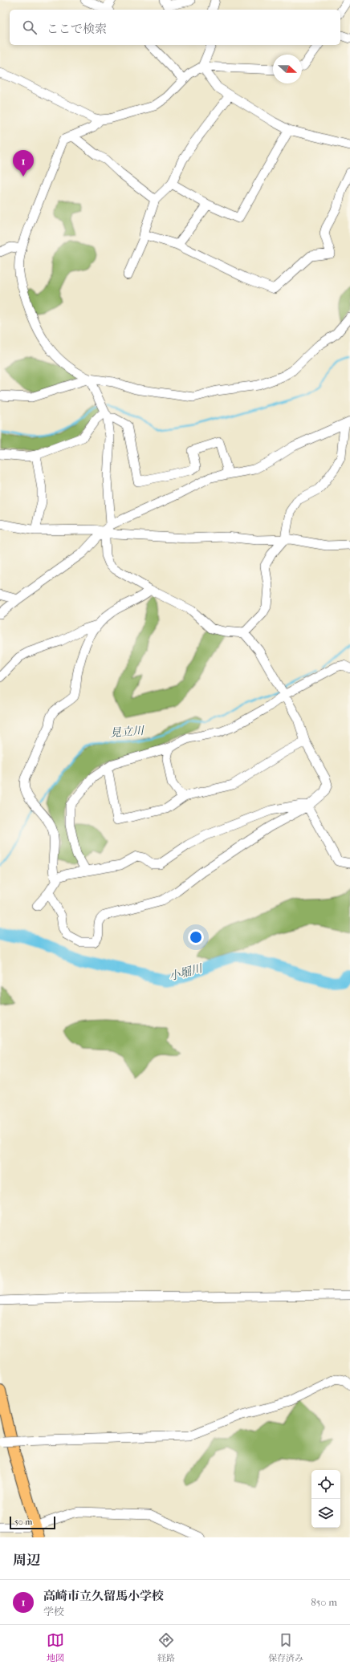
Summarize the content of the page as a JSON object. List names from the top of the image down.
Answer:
{
  "water": ["見立川", "小堀川"],
  "scale_bar": "50 m",
  "north": "right",
  "page": {
    "search": "ここで検索",
    "pins": "1",
    "scale": "50 m",
    "heading": "周辺",
    "list": [
      {
        "mark": "1",
        "name": "高崎市立久留馬小学校",
        "note": "学校",
        "value": "850 m"
      }
    ],
    "nav": ["地図", "経路", "保存済み"]
  }
}
